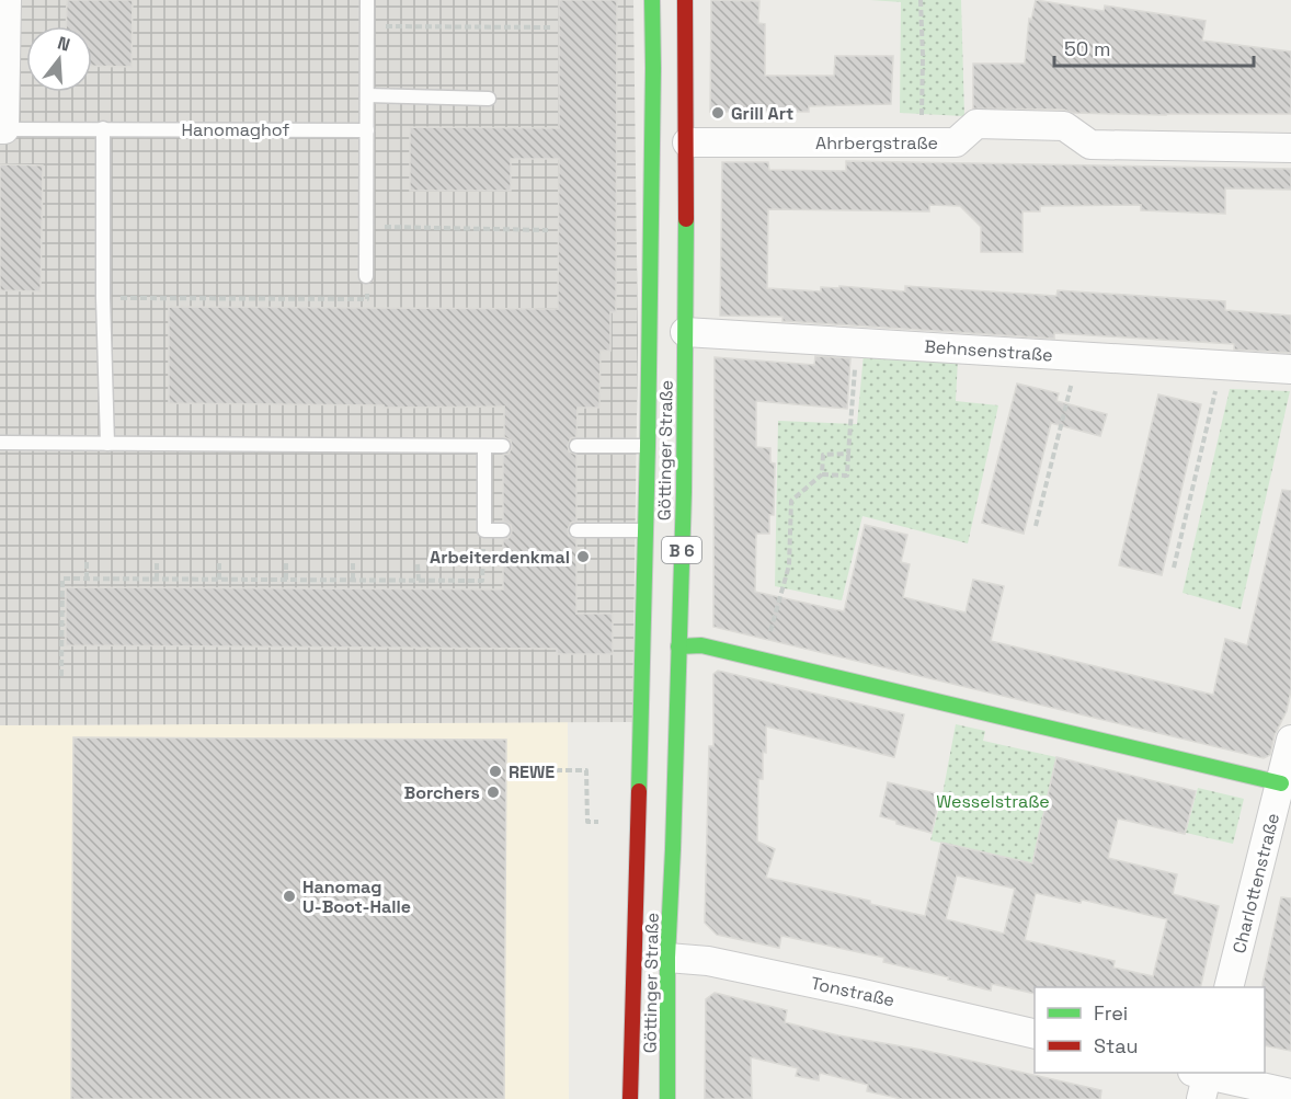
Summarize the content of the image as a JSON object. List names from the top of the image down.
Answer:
{
  "streets": {
    "main road": ["Göttinger Straße", "B 6"],
    "street": [
      "Ahrbergstraße",
      "Behnsenstraße",
      "Charlottenstraße",
      "Tonstraße"
    ],
    "lane": ["Hanomaghof"]
  },
  "crossings": [
    ["Ahrbergstraße", "Göttinger Straße"],
    ["Behnsenstraße", "Göttinger Straße"],
    ["Göttinger Straße", "Tonstraße"]
  ],
  "parks": ["Wesselstraße"],
  "places": [
    "Grill Art",
    "Arbeiterdenkmal",
    "REWE",
    "Borchers",
    "Hanomag U-Boot-Halle"
  ],
  "legend": ["Frei", "Stau"],
  "scale_bar": "50 m",
  "north": "top"
}
